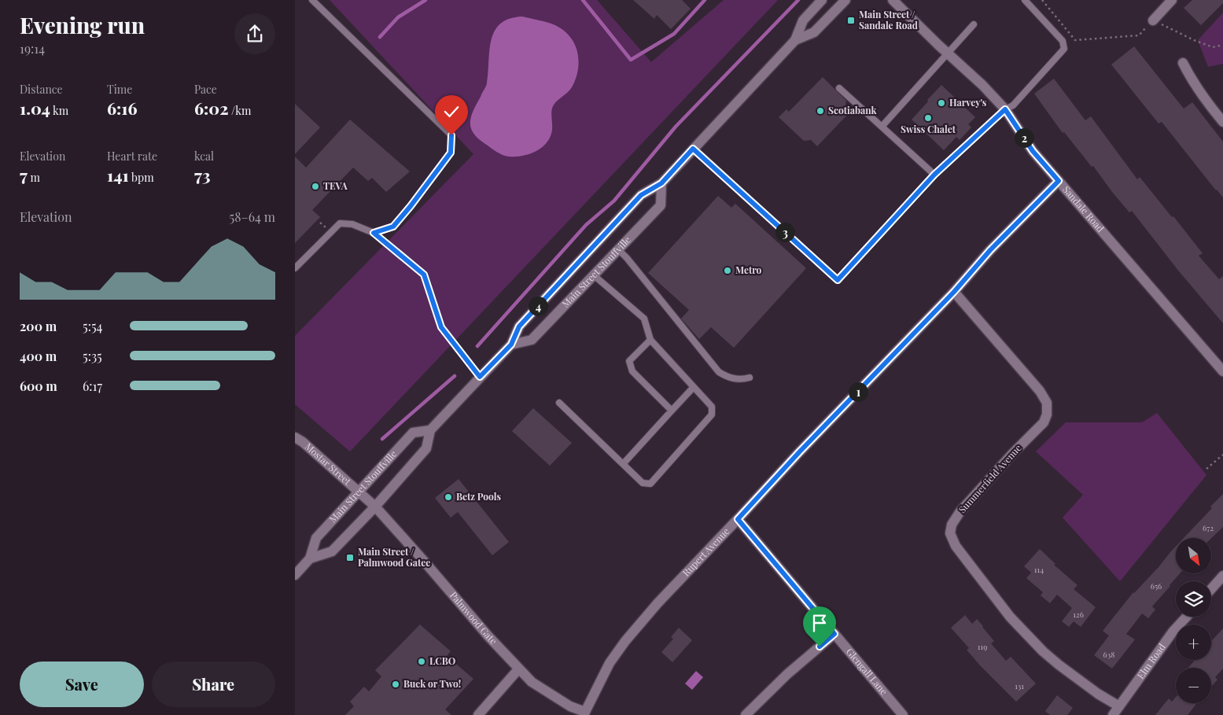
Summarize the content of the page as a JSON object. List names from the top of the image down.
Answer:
{
  "streets": {
    "street": [
      "Sandale Road",
      "Main Street Stouffville",
      "Mostar Street",
      "Summerfield Avenue",
      "Rupert Avenue",
      "Palmwood Gate",
      "Elm Road",
      "Glengall Lane"
    ]
  },
  "crossings": [
    ["Sandale Road", "Rupert Avenue"],
    ["Main Street Stouffville", "Mostar Street"],
    ["Main Street Stouffville", "Palmwood Gate"],
    ["Mostar Street", "Palmwood Gate"],
    ["Summerfield Avenue", "Rupert Avenue"],
    ["Summerfield Avenue", "Elm Road"],
    ["Rupert Avenue", "Palmwood Gate"],
    ["Rupert Avenue", "Glengall Lane"]
  ],
  "places": {
    "transit": ["Main Street / Sandale Road", "Main Street / Palmwood Gatee"],
    "other": [
      "Harvey's",
      "Scotiabank",
      "Swiss Chalet",
      "TEVA",
      "Metro",
      "Betz Pools",
      "LCBO",
      "Buck or Two!"
    ]
  },
  "house_numbers": [
    "672",
    "114",
    "656",
    "126",
    "119",
    "638",
    "131"
  ],
  "north": "bottom right",
  "page": {
    "heading": ["Evening run", "19:14"],
    "stats": [
      ["Distance", "1.04 km"],
      ["Time", "6:16"],
      ["Pace", "6:02 /km"],
      ["Elevation", "7 m"],
      ["Heart rate", "141 bpm"],
      ["kcal", "73"]
    ],
    "pins": [
      "2",
      "3",
      "4",
      "1"
    ],
    "chart": ["Elevation", "58–64 m"],
    "list": [
      {
        "name": "200 m",
        "note": "5:54"
      },
      {
        "name": "400 m",
        "note": "5:35"
      },
      {
        "name": "600 m",
        "note": "6:17"
      }
    ],
    "map_buttons": ["+", "−"],
    "buttons": ["Save", "Share"]
  }
}
